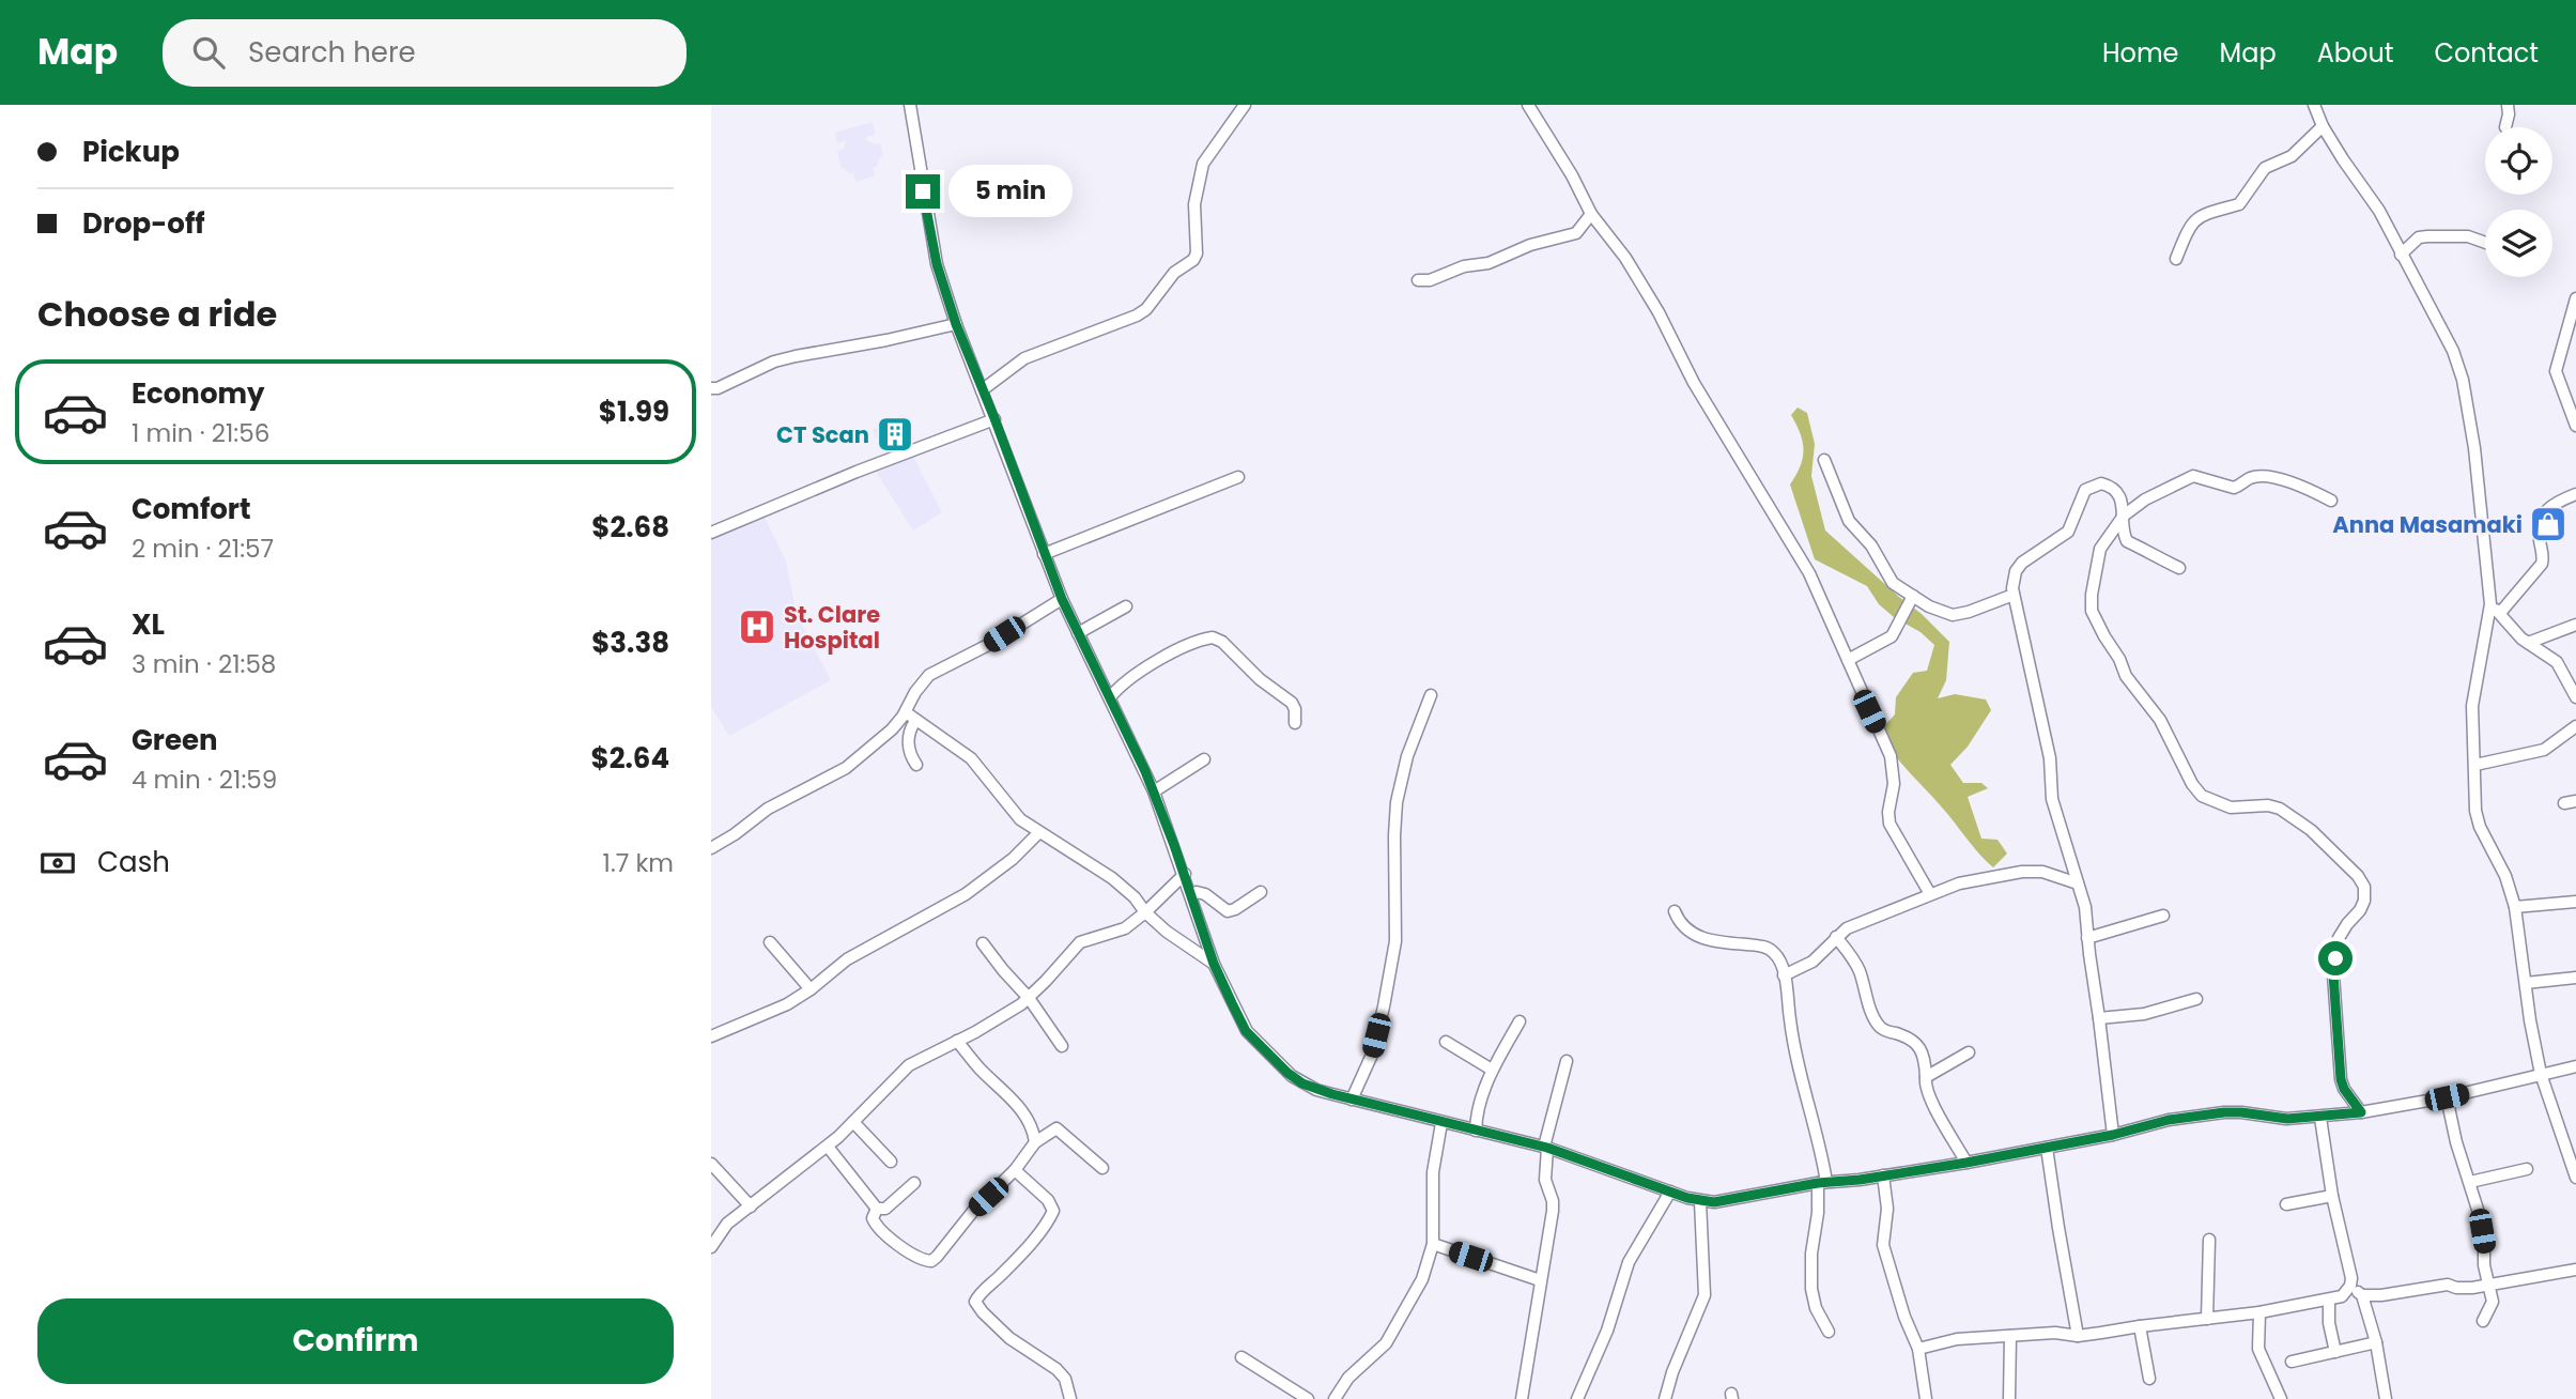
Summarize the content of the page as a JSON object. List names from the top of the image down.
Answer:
{
  "places": {
    "building": ["CT Scan"],
    "shop": ["Anna Masamaki"],
    "hospital": ["St. Clare Hospital"]
  },
  "page": {
    "header": "Map",
    "search": "Search here",
    "nav": [
      "Home",
      "Map",
      "About",
      "Contact"
    ],
    "banner": ["Pickup", "Drop-off"],
    "bubble": "5 min",
    "heading": "Choose a ride",
    "list": [
      {
        "name": "Economy",
        "note": "1 min · 21:56",
        "value": "$1.99"
      },
      {
        "name": "Comfort",
        "note": "2 min · 21:57",
        "value": "$2.68"
      },
      {
        "name": "XL",
        "note": "3 min · 21:58",
        "value": "$3.38"
      },
      {
        "name": "Green",
        "note": "4 min · 21:59",
        "value": "$2.64"
      }
    ],
    "pay": ["Cash", "1.7 km"],
    "buttons": "Confirm"
  }
}
